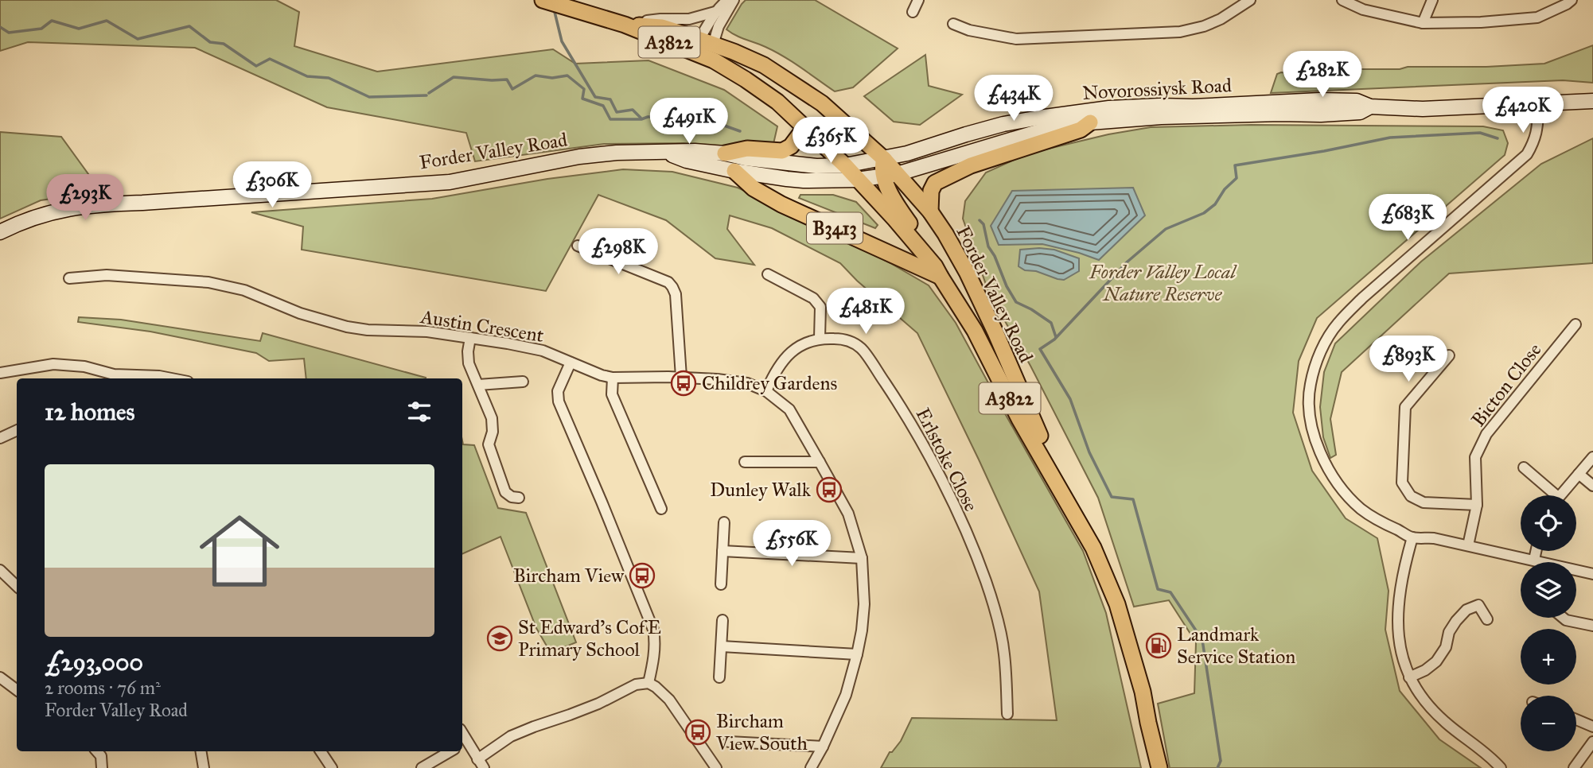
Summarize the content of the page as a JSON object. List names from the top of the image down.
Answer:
{
  "streets": {
    "main road": [
      "A3822",
      "Novorossiysk Road",
      "Forder Valley Road",
      "B3413"
    ],
    "street": ["Austin Crescent", "Bicton Close", "Erlstoke Close"]
  },
  "crossings": [
    ["A3822", "Novorossiysk Road"],
    ["A3822", "Forder Valley Road"],
    ["Novorossiysk Road", "Forder Valley Road"],
    ["Forder Valley Road", "B3413"],
    ["Austin Crescent", "Erlstoke Close"]
  ],
  "parks": ["Forder Valley Local Nature Reserve"],
  "places": {
    "bus stop": [
      "Childrey Gardens",
      "Dunley Walk",
      "Bircham View",
      "Bircham View South"
    ],
    "school or university": ["St Edward's CofE Primary School"],
    "fuel station": ["Landmark Service Station"]
  },
  "page": {
    "price": [
      "£282K",
      "£434K",
      "£420K",
      "£491K",
      "£365K",
      "£306K",
      "£293K",
      "£683K",
      "£298K",
      "£481K",
      "£893K",
      "£556K"
    ],
    "heading": "12 homes",
    "list": [
      {
        "name": "£293,000",
        "note": "2 rooms · 76 m² · Forder Valley Road"
      }
    ],
    "map_buttons": ["+", "−"]
  }
}
